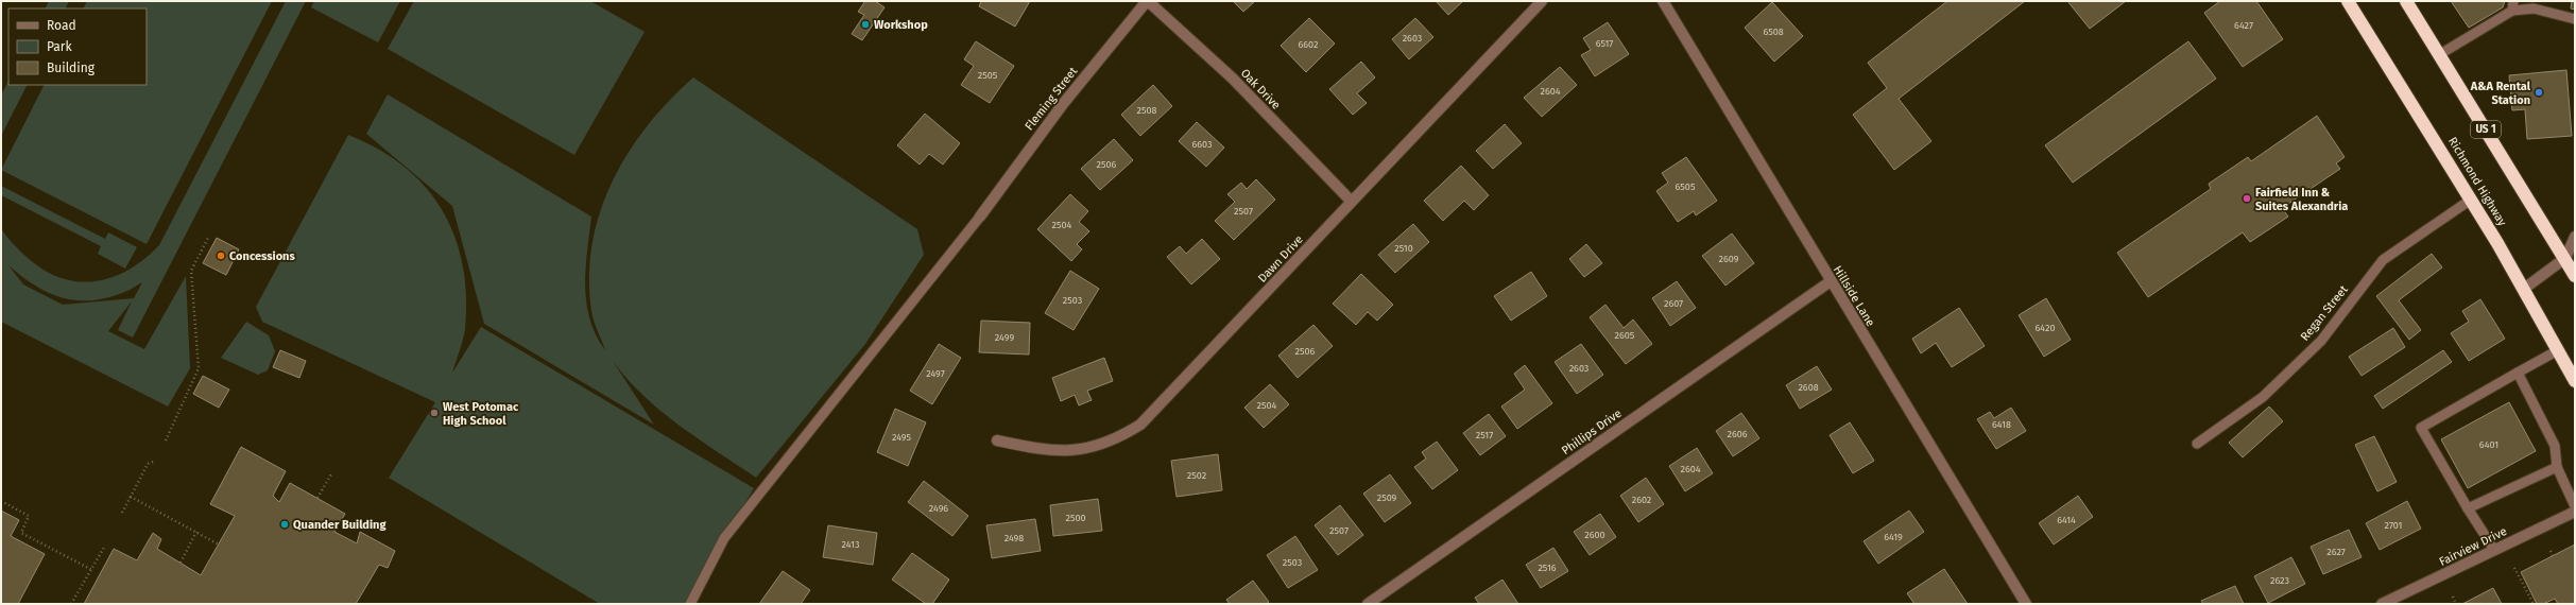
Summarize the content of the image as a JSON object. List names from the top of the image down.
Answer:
{
  "streets": {
    "highway": ["US 1", "Richmond Highway"],
    "street": [
      "Oak Drive",
      "Fleming Street",
      "Dawn Drive",
      "Hillside Lane",
      "Phillips Drive",
      "Fairview Drive"
    ],
    "lane": ["Regan Street"]
  },
  "crossings": [
    ["Oak Drive", "Fleming Street"],
    ["Oak Drive", "Dawn Drive"],
    ["Richmond Highway", "Regan Street"],
    ["Hillside Lane", "Phillips Drive"]
  ],
  "places": [
    "Workshop",
    "A&A Rental Station",
    "Fairfield Inn & Suites Alexandria",
    "Concessions",
    "West Potomac High School",
    "Quander Building"
  ],
  "house_numbers": [
    "6427",
    "6508",
    "2603",
    "6517",
    "6602",
    "2505",
    "2604",
    "2508",
    "6603",
    "2506",
    "6505",
    "2507",
    "2504",
    "2510",
    "2609",
    "2503",
    "2607",
    "6420",
    "2605",
    "2499",
    "2506",
    "2603",
    "2497",
    "2608",
    "2504",
    "6418",
    "2606",
    "2517",
    "2495",
    "6401",
    "2604",
    "2502",
    "2509",
    "2602",
    "2496",
    "2500",
    "6414",
    "2701",
    "2507",
    "2600",
    "6419",
    "2498",
    "2413",
    "2627",
    "2503",
    "2516",
    "2623"
  ],
  "legend": ["Road", "Park", "Building"]
}
